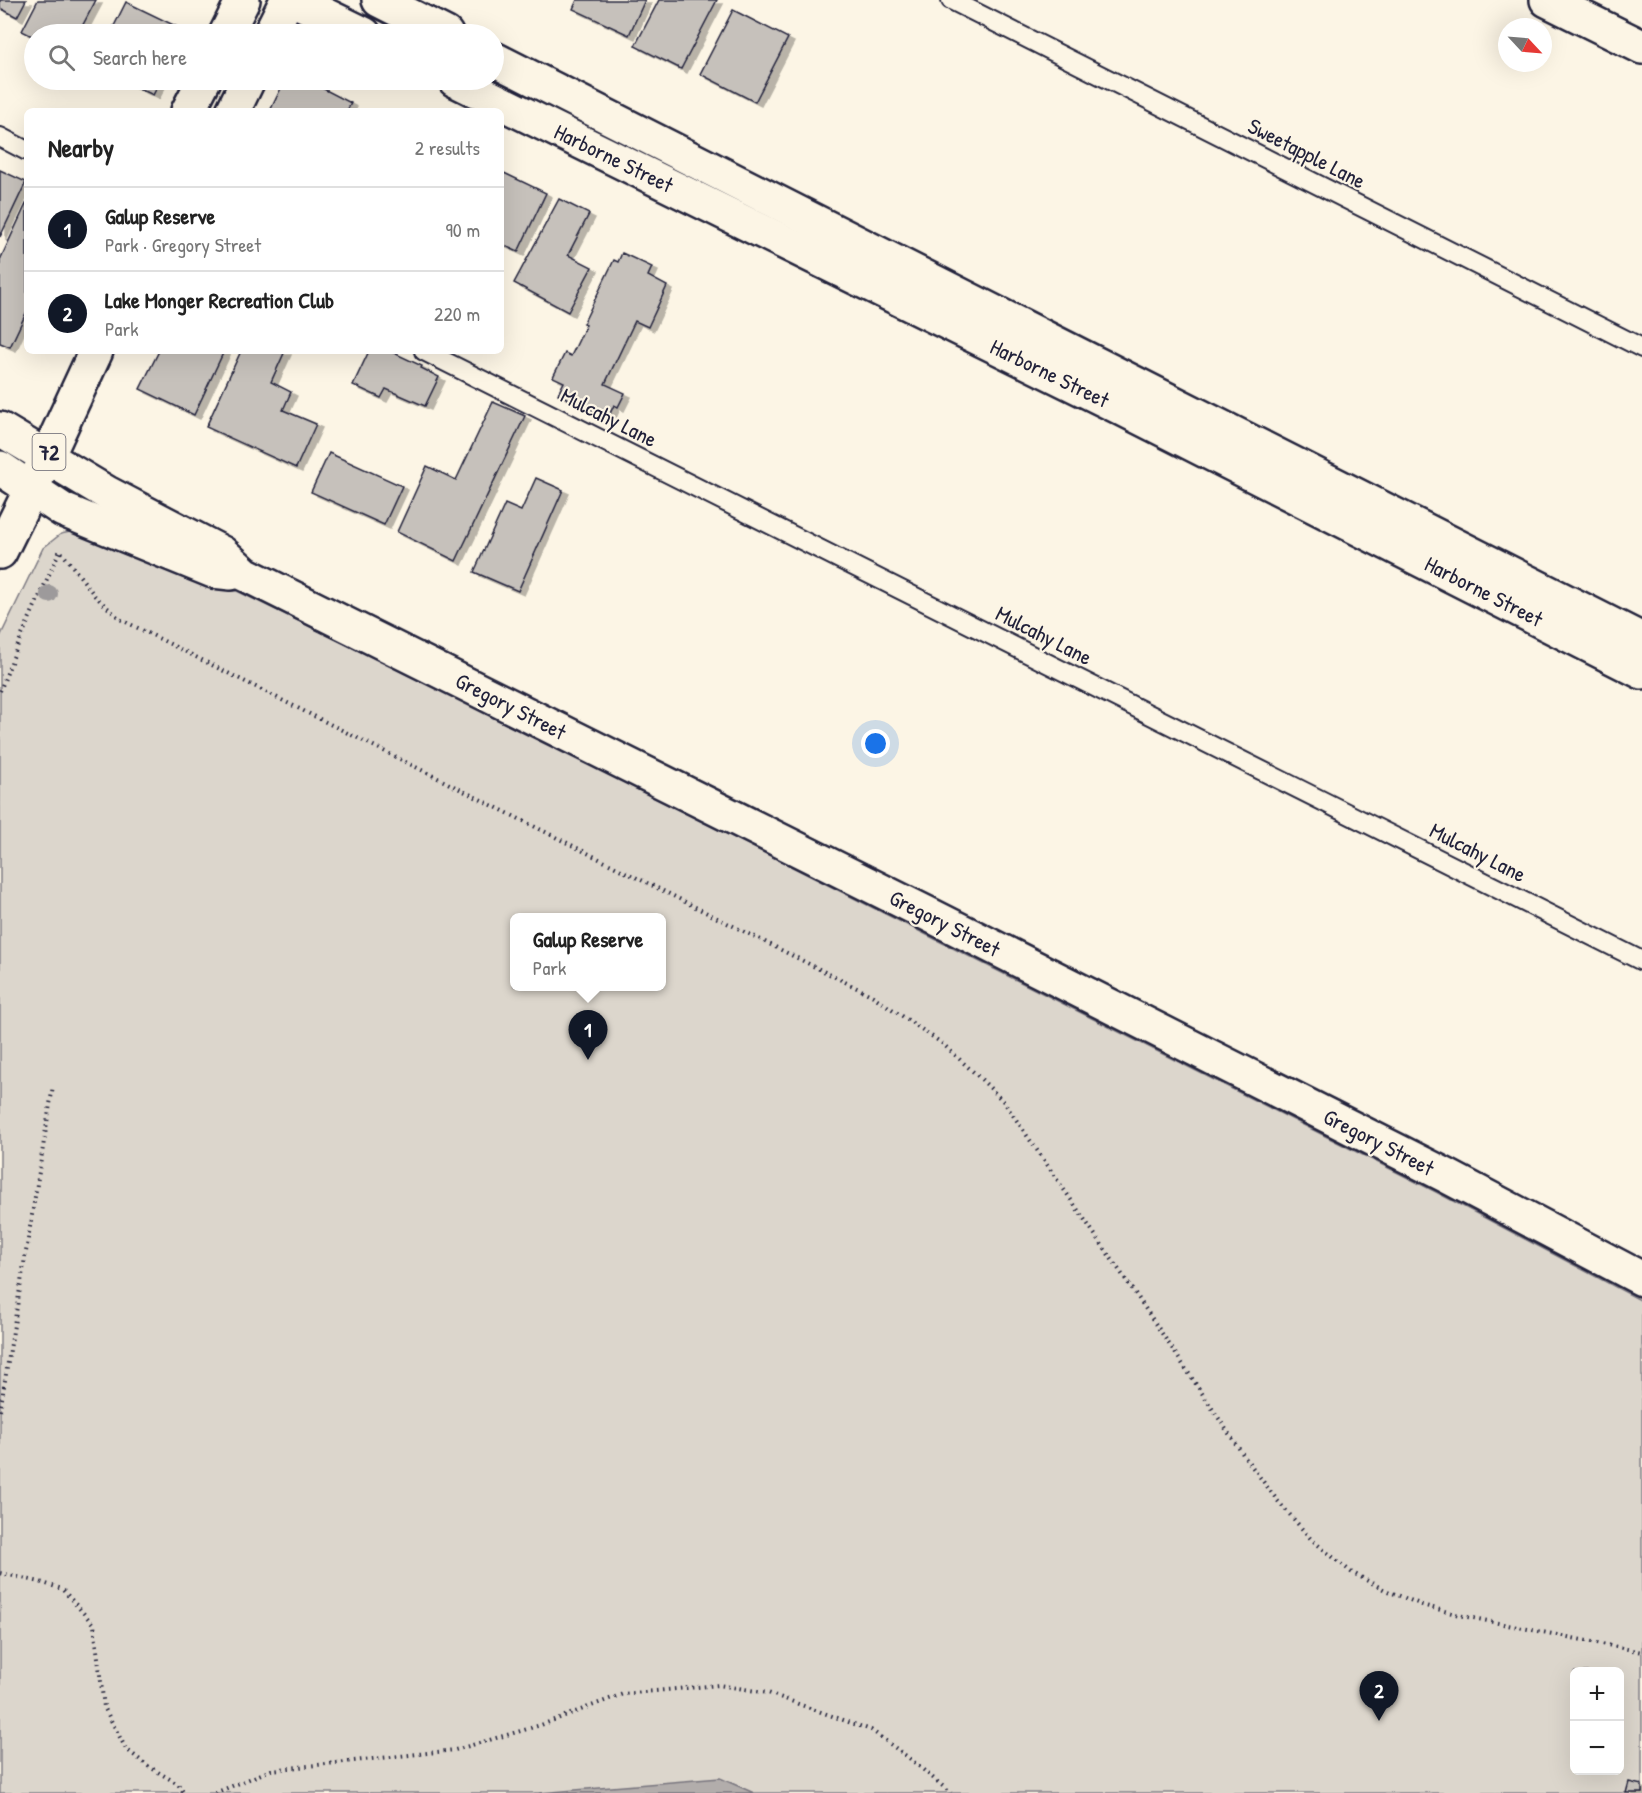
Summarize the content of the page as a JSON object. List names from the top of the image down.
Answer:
{
  "streets": {
    "main road": ["Harborne Street", "72", "Gregory Street"],
    "lane": ["Sweetapple Lane", "Mulcahy Lane"]
  },
  "crossings": [
    ["72", "Gregory Street"]
  ],
  "north": "bottom right",
  "page": {
    "search": "Search here",
    "heading": ["Nearby", "2 results"],
    "list": [
      {
        "mark": "1",
        "name": "Galup Reserve",
        "note": "Park · Gregory Street",
        "value": "90 m"
      },
      {
        "mark": "2",
        "name": "Lake Monger Recreation Club",
        "note": "Park",
        "value": "220 m"
      }
    ],
    "popup": ["Galup Reserve", "Park"],
    "pins": ["1", "2"],
    "map_buttons": ["+", "−"]
  }
}
